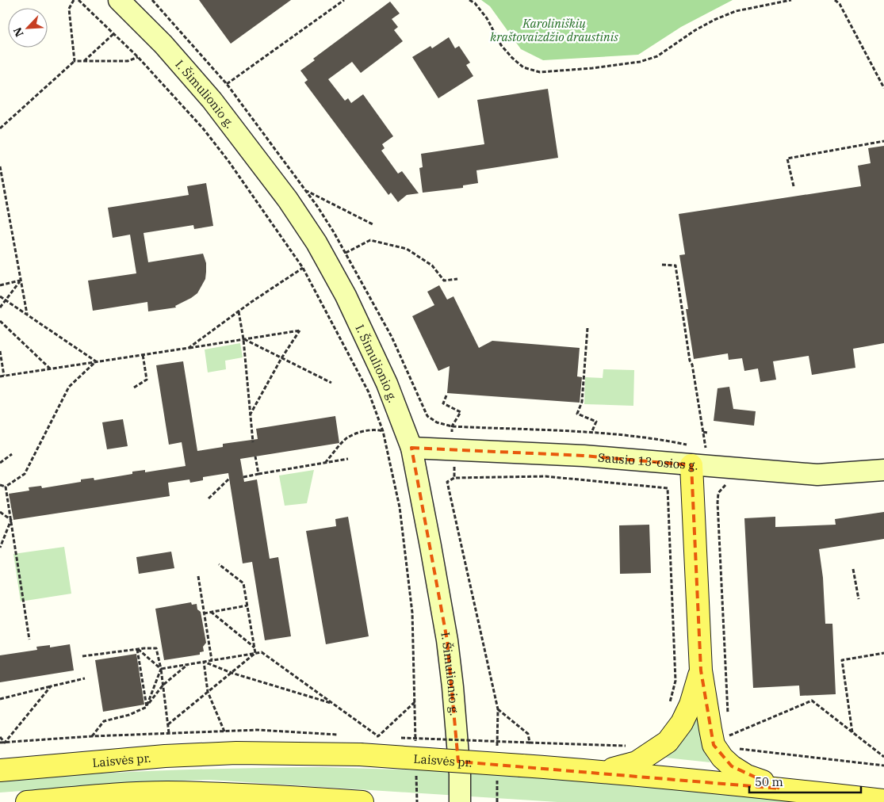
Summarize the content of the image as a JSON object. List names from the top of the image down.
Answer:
{
  "streets": {
    "main road": ["Laisvės pr."],
    "street": ["I. Šimulionio g.", "Sausio 13-osios g."]
  },
  "crossings": [
    ["I. Šimulionio g.", "Sausio 13-osios g."]
  ],
  "parks": ["Karoliniškių kraštovaizdžio draustinis"],
  "scale_bar": "50 m",
  "north": "bottom left"
}
